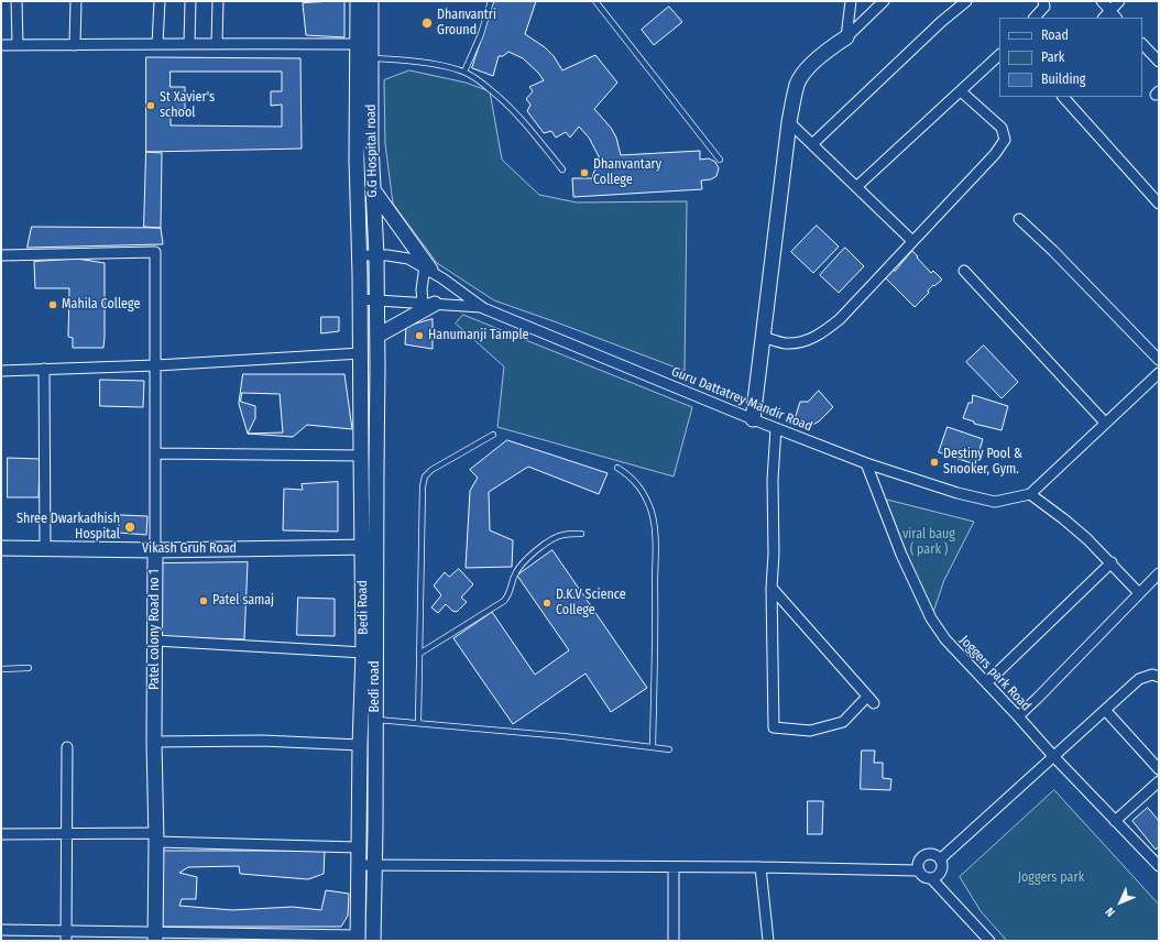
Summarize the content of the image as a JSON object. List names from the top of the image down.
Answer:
{
  "streets": {
    "main road": [
      "G.G Hospital road",
      "Vikash Gruh Road",
      "Bedi Road",
      "Patel colony Road no 1",
      "Bedi road"
    ],
    "street": ["Guru Dattatrey Mandir Road", "Joggers park Road"]
  },
  "crossings": [
    ["G.G Hospital road", "Guru Dattatrey Mandir Road"],
    ["G.G Hospital road", "Bedi Road"],
    ["G.G Hospital road", "Bedi road"],
    ["Guru Dattatrey Mandir Road", "Bedi Road"],
    ["Guru Dattatrey Mandir Road", "Joggers park Road"],
    ["Guru Dattatrey Mandir Road", "Bedi road"],
    ["Vikash Gruh Road", "Bedi Road"],
    ["Vikash Gruh Road", "Patel colony Road no 1"],
    ["Vikash Gruh Road", "Bedi road"]
  ],
  "parks": ["viral baug ( park )", "Joggers park"],
  "places": [
    "Dhanvantri Ground",
    "St Xavier's school",
    "Dhanvantary College",
    "Mahila College",
    "Hanumanji Tample",
    "Destiny Pool & Snooker, Gym.",
    "Shree Dwarkadhish Hospital",
    "Patel samaj",
    "D.K.V Science College"
  ],
  "legend": ["Road", "Park", "Building"],
  "north": "bottom left"
}
